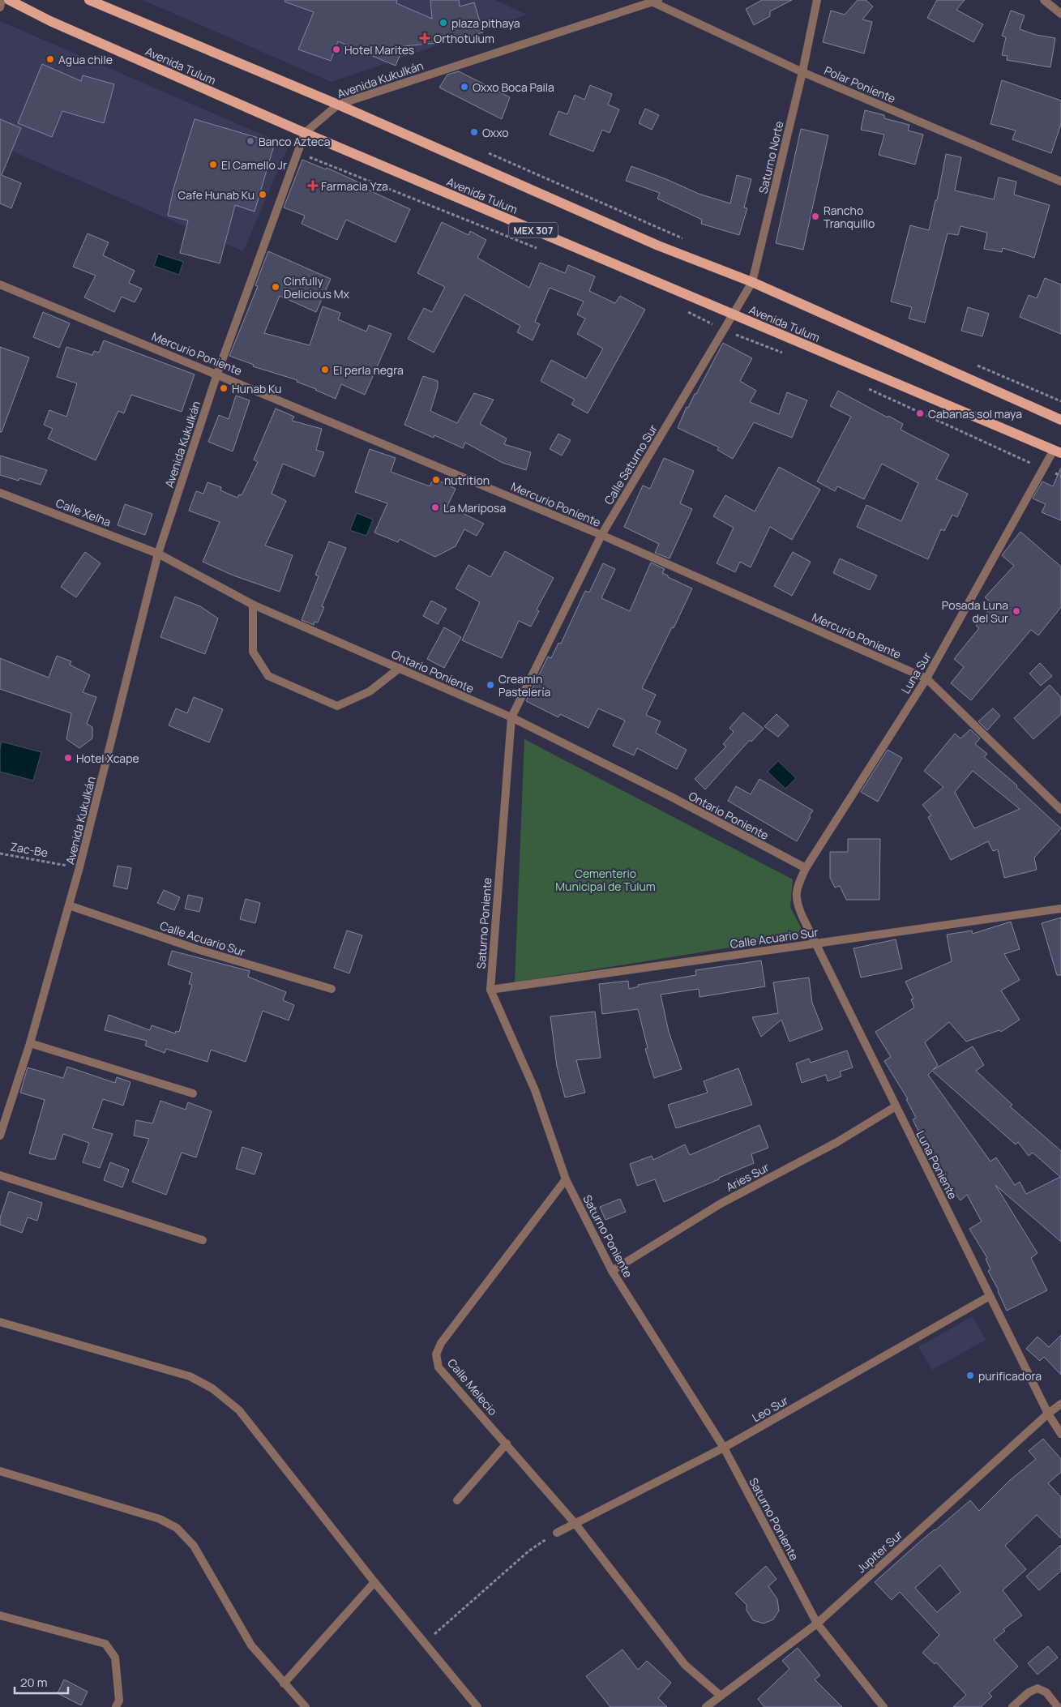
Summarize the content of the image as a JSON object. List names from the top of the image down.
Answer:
{
  "streets": {
    "main road": ["Avenida Tulum", "MEX 307"],
    "street": [
      "Avenida Kukulkán",
      "Polar Poniente",
      "Saturno Norte",
      "Mercurio Poniente",
      "Calle Saturno Sur",
      "Calle Xelha",
      "Ontario Poniente",
      "Luna Sur",
      "Saturno Poniente",
      "Calle Acuario Sur",
      "Luna Poniente",
      "Aries Sur",
      "Calle Melecio",
      "Leo Sur",
      "Jupiter Sur"
    ],
    "path": ["Zac-Be"]
  },
  "crossings": [
    ["Avenida Tulum", "Avenida Kukulkán"],
    ["Avenida Tulum", "Saturno Norte"],
    ["Avenida Tulum", "Calle Saturno Sur"],
    ["Avenida Tulum", "Luna Sur"],
    ["Avenida Kukulkán", "Polar Poniente"],
    ["Avenida Kukulkán", "Mercurio Poniente"],
    ["Avenida Kukulkán", "Calle Xelha"],
    ["Avenida Kukulkán", "Ontario Poniente"],
    ["Avenida Kukulkán", "Zac-Be"],
    ["Avenida Kukulkán", "Calle Acuario Sur"],
    ["Polar Poniente", "Saturno Norte"],
    ["Saturno Norte", "Calle Saturno Sur"],
    ["Mercurio Poniente", "Calle Saturno Sur"],
    ["Mercurio Poniente", "Luna Sur"],
    ["Calle Saturno Sur", "Ontario Poniente"],
    ["Calle Saturno Sur", "Saturno Poniente"],
    ["Calle Xelha", "Ontario Poniente"],
    ["Ontario Poniente", "Luna Sur"],
    ["Ontario Poniente", "Saturno Poniente"],
    ["Luna Sur", "Luna Poniente"],
    ["Saturno Poniente", "Calle Acuario Sur"],
    ["Saturno Poniente", "Aries Sur"],
    ["Saturno Poniente", "Calle Melecio"],
    ["Saturno Poniente", "Leo Sur"],
    ["Saturno Poniente", "Jupiter Sur"],
    ["Calle Acuario Sur", "Luna Poniente"],
    ["Luna Poniente", "Aries Sur"],
    ["Luna Poniente", "Leo Sur"],
    ["Luna Poniente", "Jupiter Sur"],
    ["Calle Melecio", "Leo Sur"],
    ["Calle Melecio", "Jupiter Sur"]
  ],
  "parks": ["Cementerio Municipal de Tulum"],
  "places": {
    "other": [
      "plaza pithaya",
      "Hotel Marites",
      "Agua chile",
      "Oxxo Boca Paila",
      "Oxxo",
      "Banco Azteca",
      "El Camello Jr",
      "Cafe Hunab Ku",
      "Rancho Tranquillo",
      "Cinfully Delicious Mx",
      "El perla negra",
      "Hunab Ku",
      "Cabanas sol maya",
      "nutrition",
      "La Mariposa",
      "Posada Luna del Sur",
      "Creamin Pastelería",
      "Hotel Xcape",
      "purificadora"
    ],
    "health": ["Orthotulum", "Farmacia Yza"]
  },
  "scale_bar": "20 m"
}
